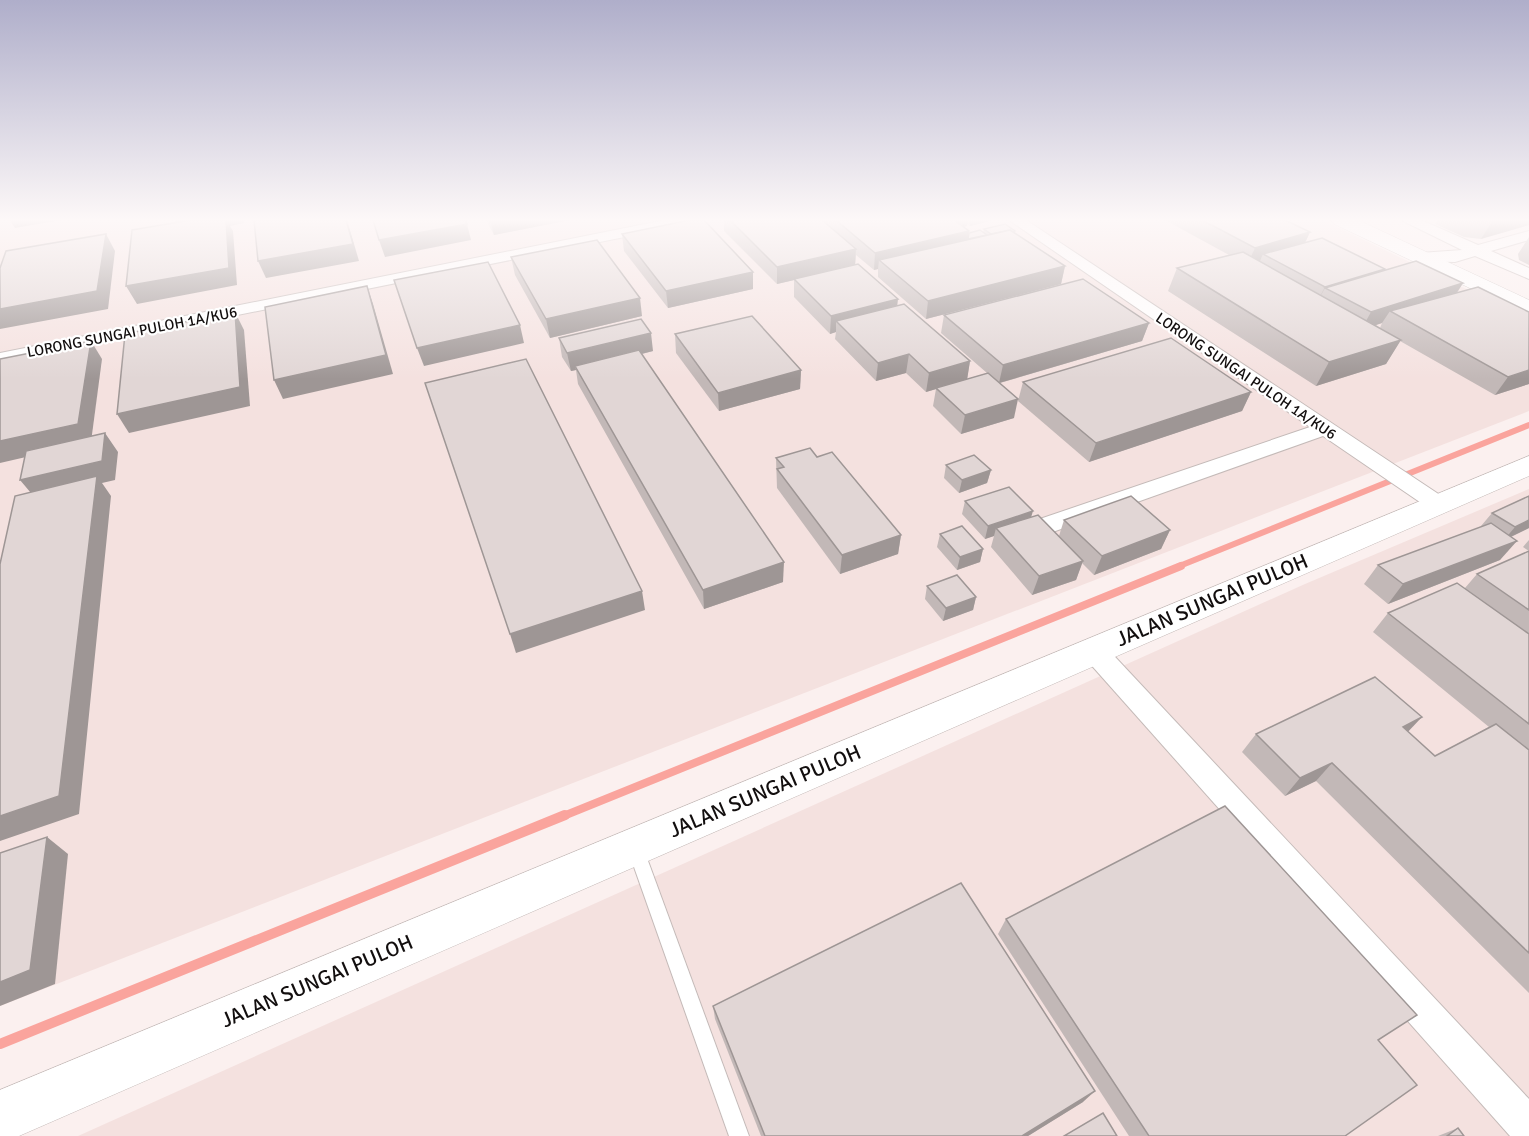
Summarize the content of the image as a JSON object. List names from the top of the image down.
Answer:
{
  "streets": {
    "street": ["LORONG SUNGAI PULOH 1A/KU6", "JALAN SUNGAI PULOH"]
  },
  "crossings": [
    ["LORONG SUNGAI PULOH 1A/KU6", "JALAN SUNGAI PULOH"]
  ]
}
